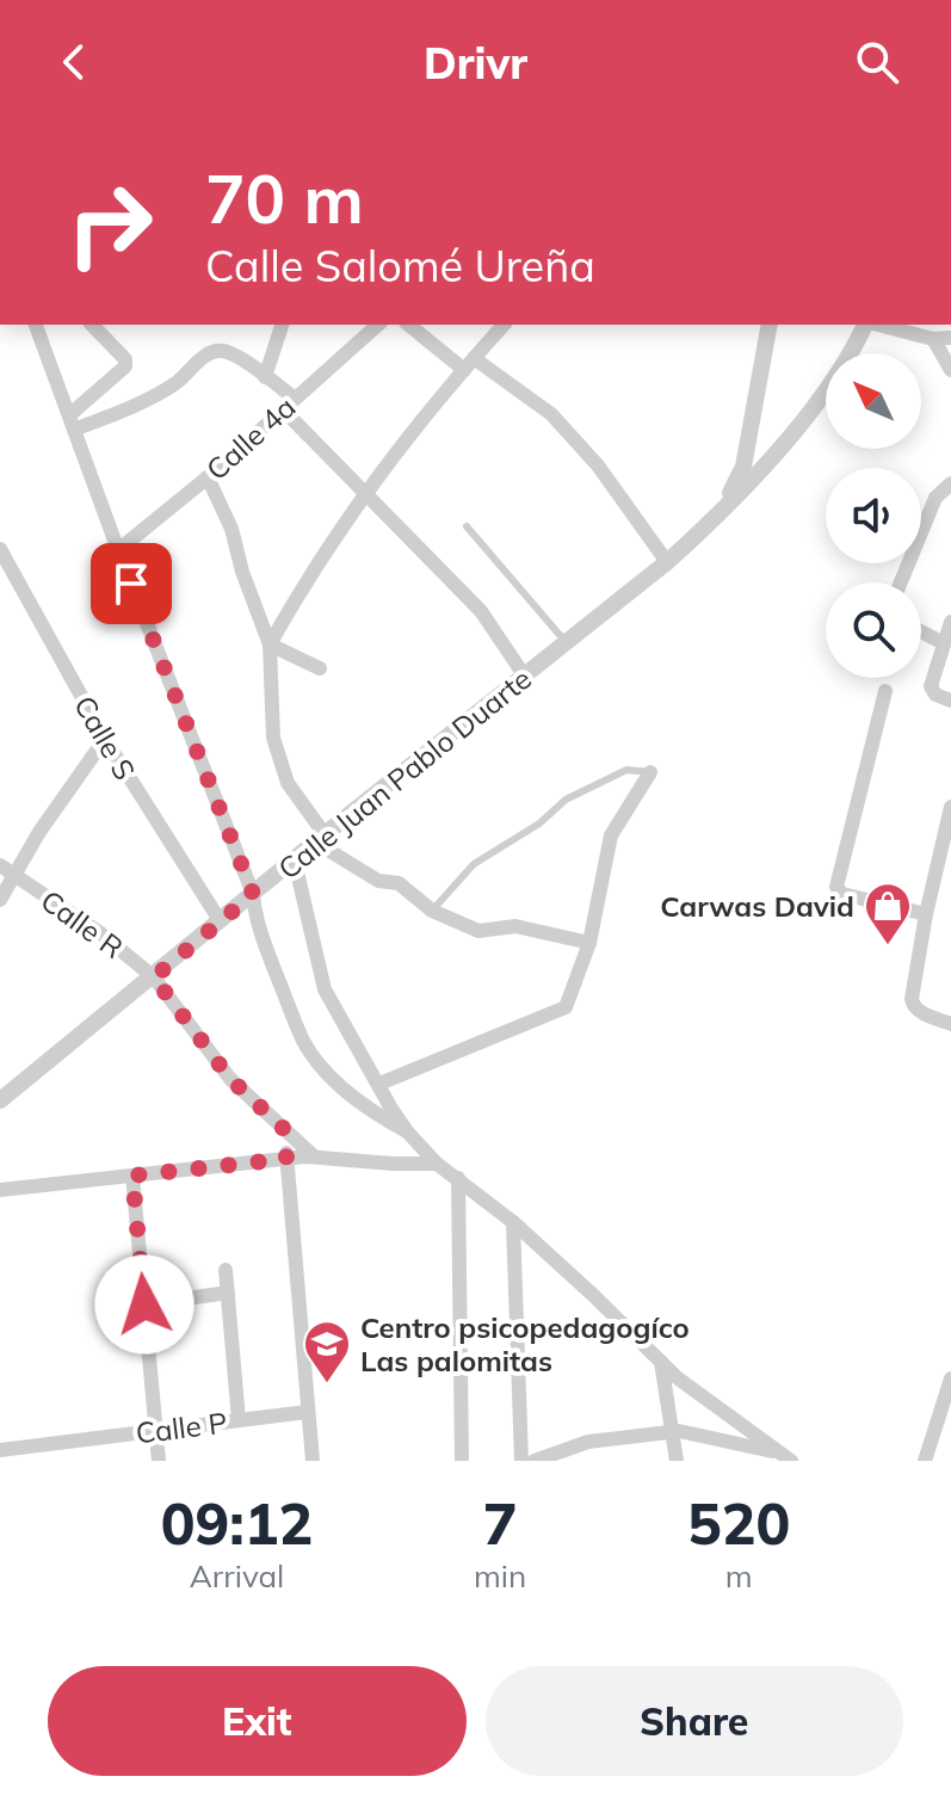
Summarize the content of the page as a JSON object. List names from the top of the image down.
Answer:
{
  "streets": {
    "street": [
      "Calle 4a",
      "Calle S",
      "Calle Juan Pablo Duarte",
      "Calle R",
      "Calle P"
    ]
  },
  "crossings": [
    ["Calle S", "Calle Juan Pablo Duarte"],
    ["Calle Juan Pablo Duarte", "Calle R"]
  ],
  "places": {
    "shop": ["Carwas David"],
    "school or university": ["Centro psicopedagogíco Las palomitas"]
  },
  "north": "top left",
  "page": {
    "header": "Drivr",
    "turn": ["70 m", "Calle Salomé Ureña"],
    "eta": [
      "09:12",
      "Arrival",
      "7",
      "min",
      "520",
      "m"
    ],
    "buttons": ["Exit", "Share"]
  }
}
